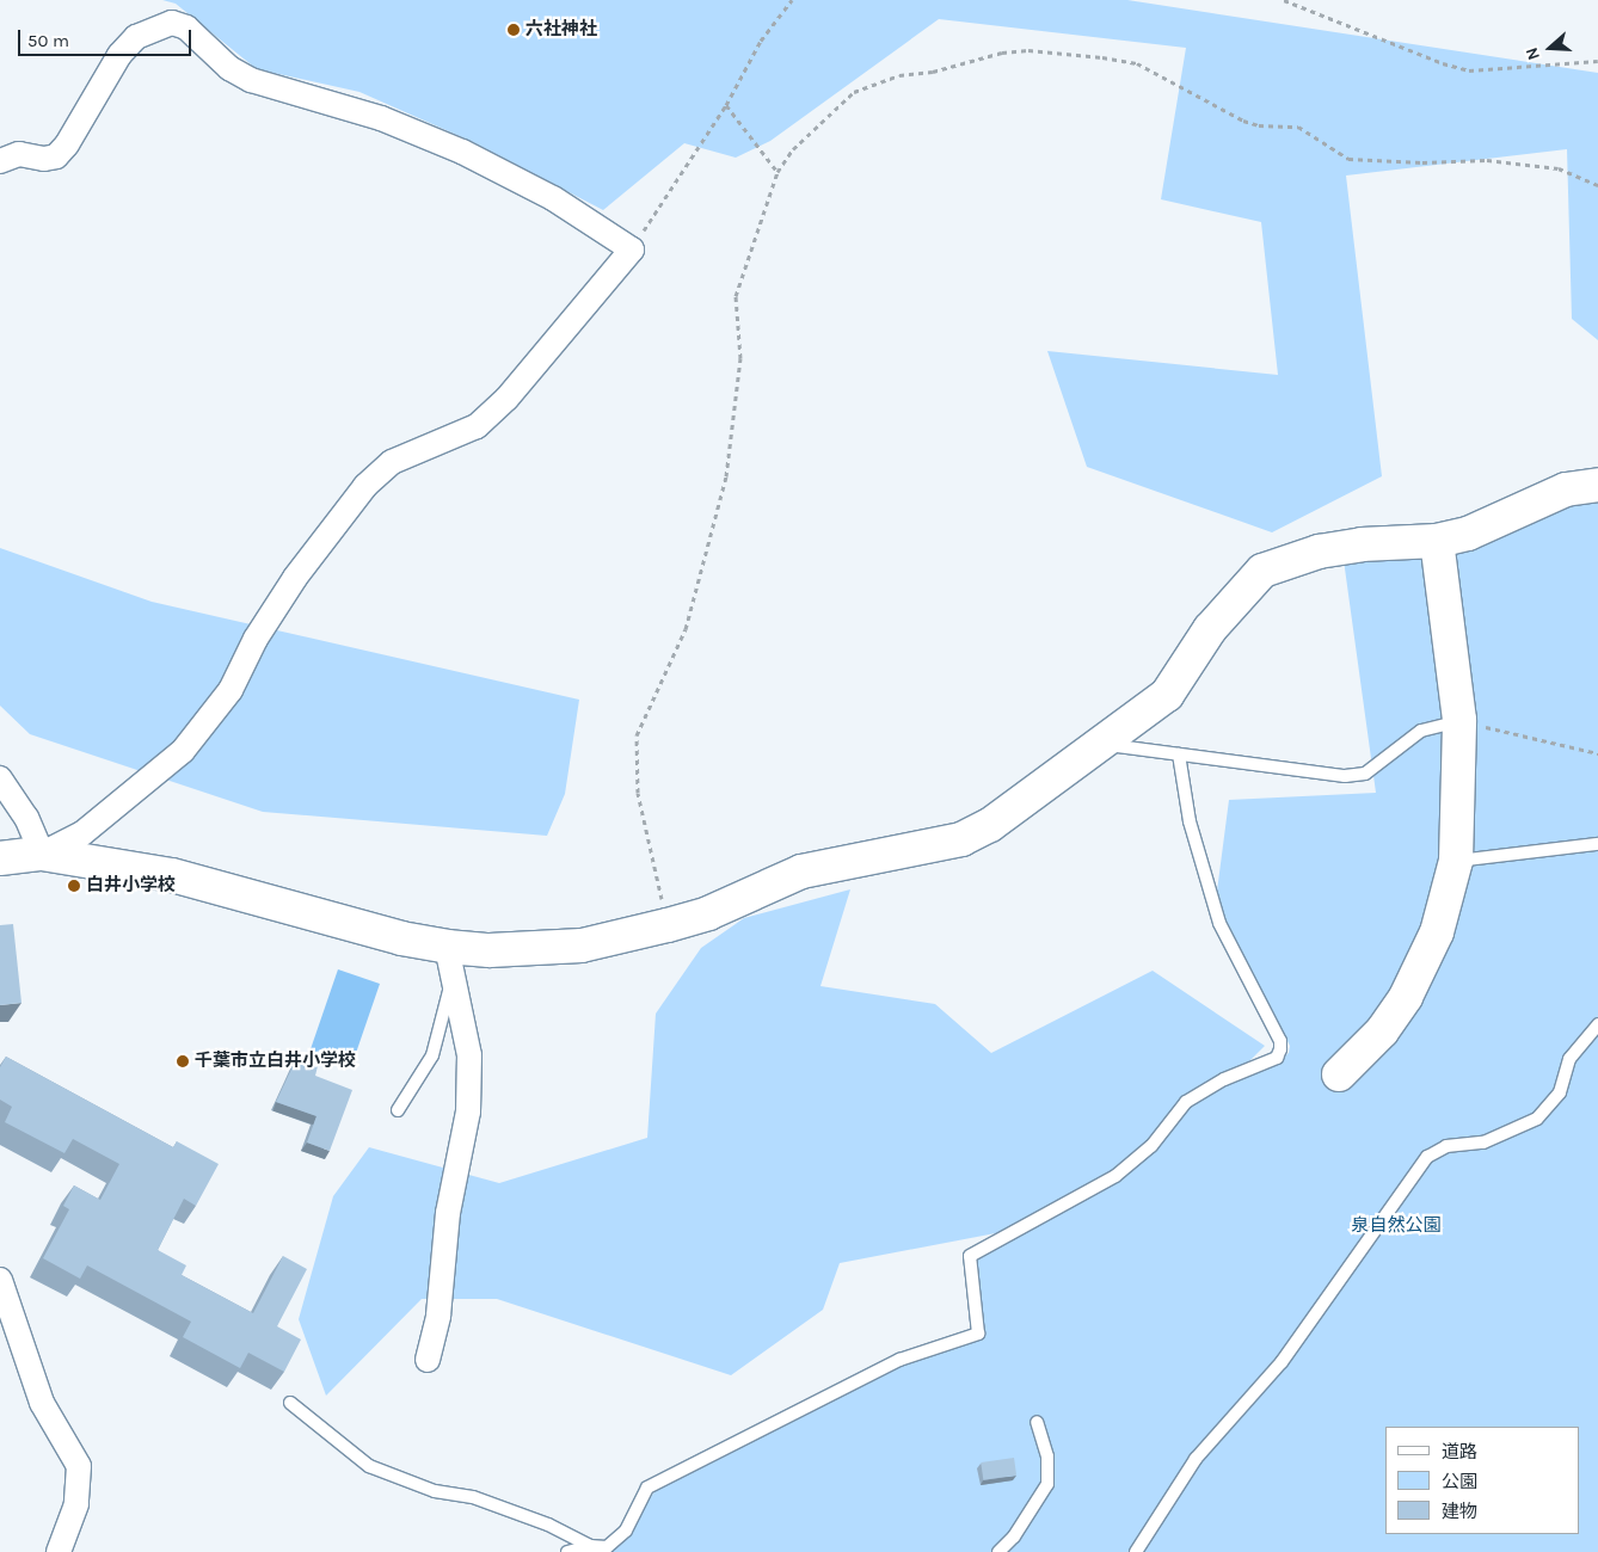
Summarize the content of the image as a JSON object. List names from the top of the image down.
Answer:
{
  "parks": ["泉自然公園"],
  "places": ["六社神社", "白井小学校", "千葉市立白井小学校"],
  "legend": ["道路", "公園", "建物"],
  "scale_bar": "50 m",
  "north": "left"
}
